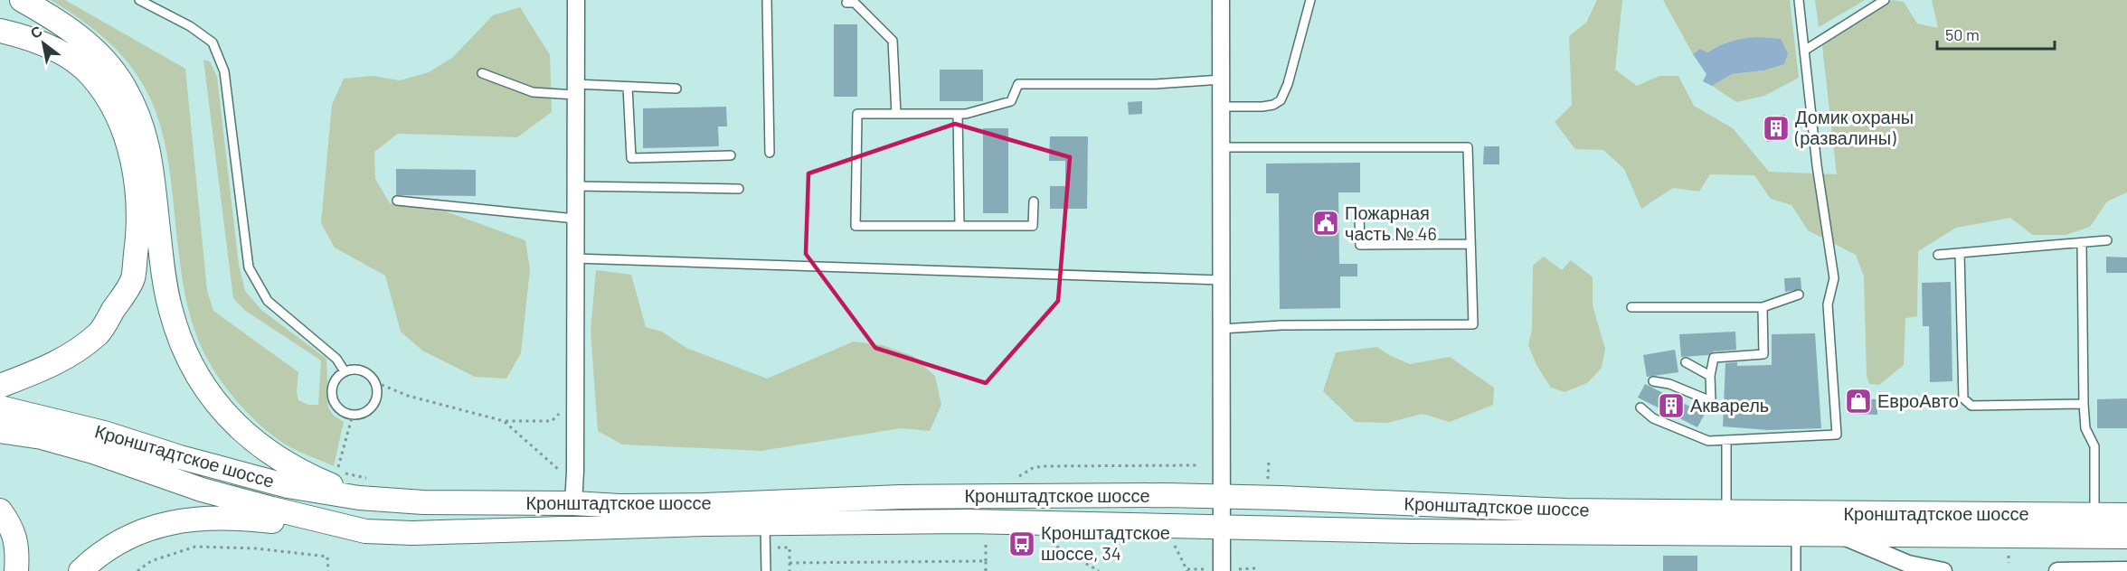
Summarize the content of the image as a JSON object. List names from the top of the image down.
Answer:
{
  "streets": {
    "main road": ["Кронштадтское шоссе"]
  },
  "places": {
    "building": ["Домик охраны (развалины)", "Акварель"],
    "public building": ["Пожарная часть № 46"],
    "shop": ["ЕвроАвто"],
    "bus stop": ["Кронштадтское шоссе, 34"]
  },
  "scale_bar": "50 m",
  "north": "top left"
}
